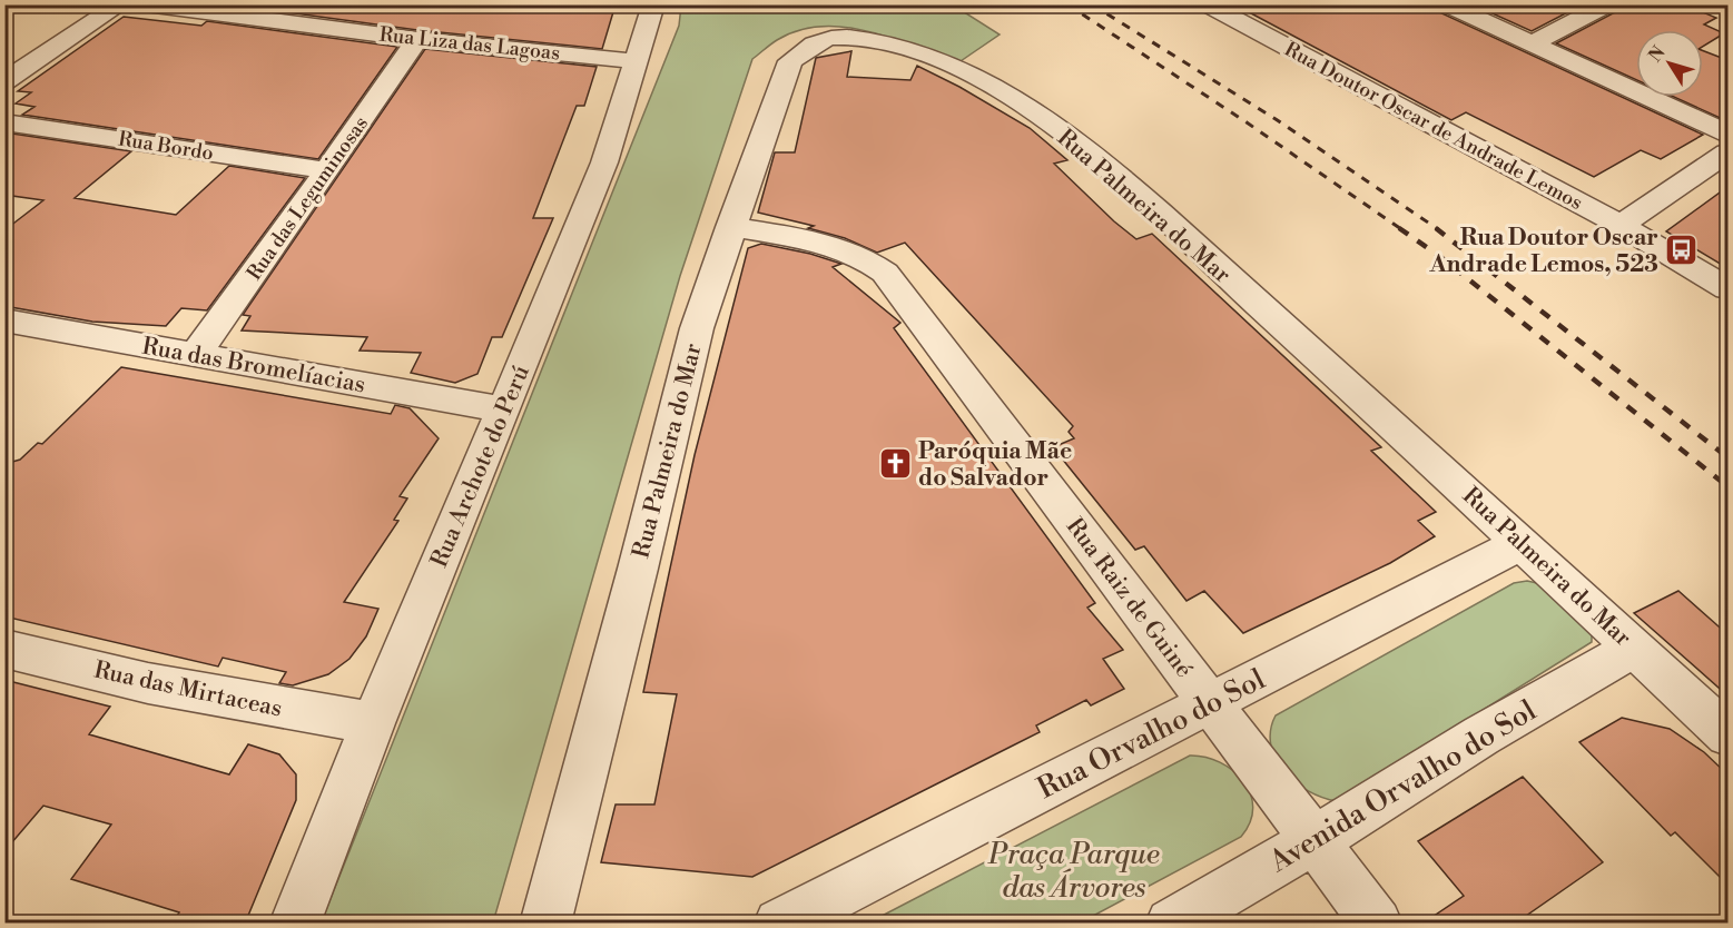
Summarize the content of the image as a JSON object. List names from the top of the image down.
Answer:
{
  "streets": {
    "street": [
      "Rua Liza das Lagoas",
      "Rua Doutor Oscar de Andrade Lemos",
      "Rua Bordo",
      "Rua das Leguminosas",
      "Rua Palmeira do Mar",
      "Rua das Bromelíacias",
      "Rua Archote do Perú",
      "Rua Raiz de Guiné",
      "Rua das Mirtaceas",
      "Rua Orvalho do Sol",
      "Avenida Orvalho do Sol"
    ]
  },
  "crossings": [
    ["Rua Liza das Lagoas", "Rua das Leguminosas"],
    ["Rua Liza das Lagoas", "Rua Archote do Perú"],
    ["Rua Bordo", "Rua das Leguminosas"],
    ["Rua das Leguminosas", "Rua das Bromelíacias"],
    ["Rua Palmeira do Mar", "Rua Raiz de Guiné"],
    ["Rua Palmeira do Mar", "Rua Orvalho do Sol"],
    ["Rua Palmeira do Mar", "Avenida Orvalho do Sol"],
    ["Rua das Bromelíacias", "Rua Archote do Perú"],
    ["Rua Archote do Perú", "Rua das Mirtaceas"],
    ["Rua Raiz de Guiné", "Rua Orvalho do Sol"],
    ["Rua Raiz de Guiné", "Avenida Orvalho do Sol"]
  ],
  "parks": ["Praça Parque das Árvores"],
  "places": {
    "bus stop": ["Rua Doutor Oscar Andrade Lemos, 523"],
    "church": ["Paróquia Mãe do Salvador"]
  },
  "north": "top left"
}
